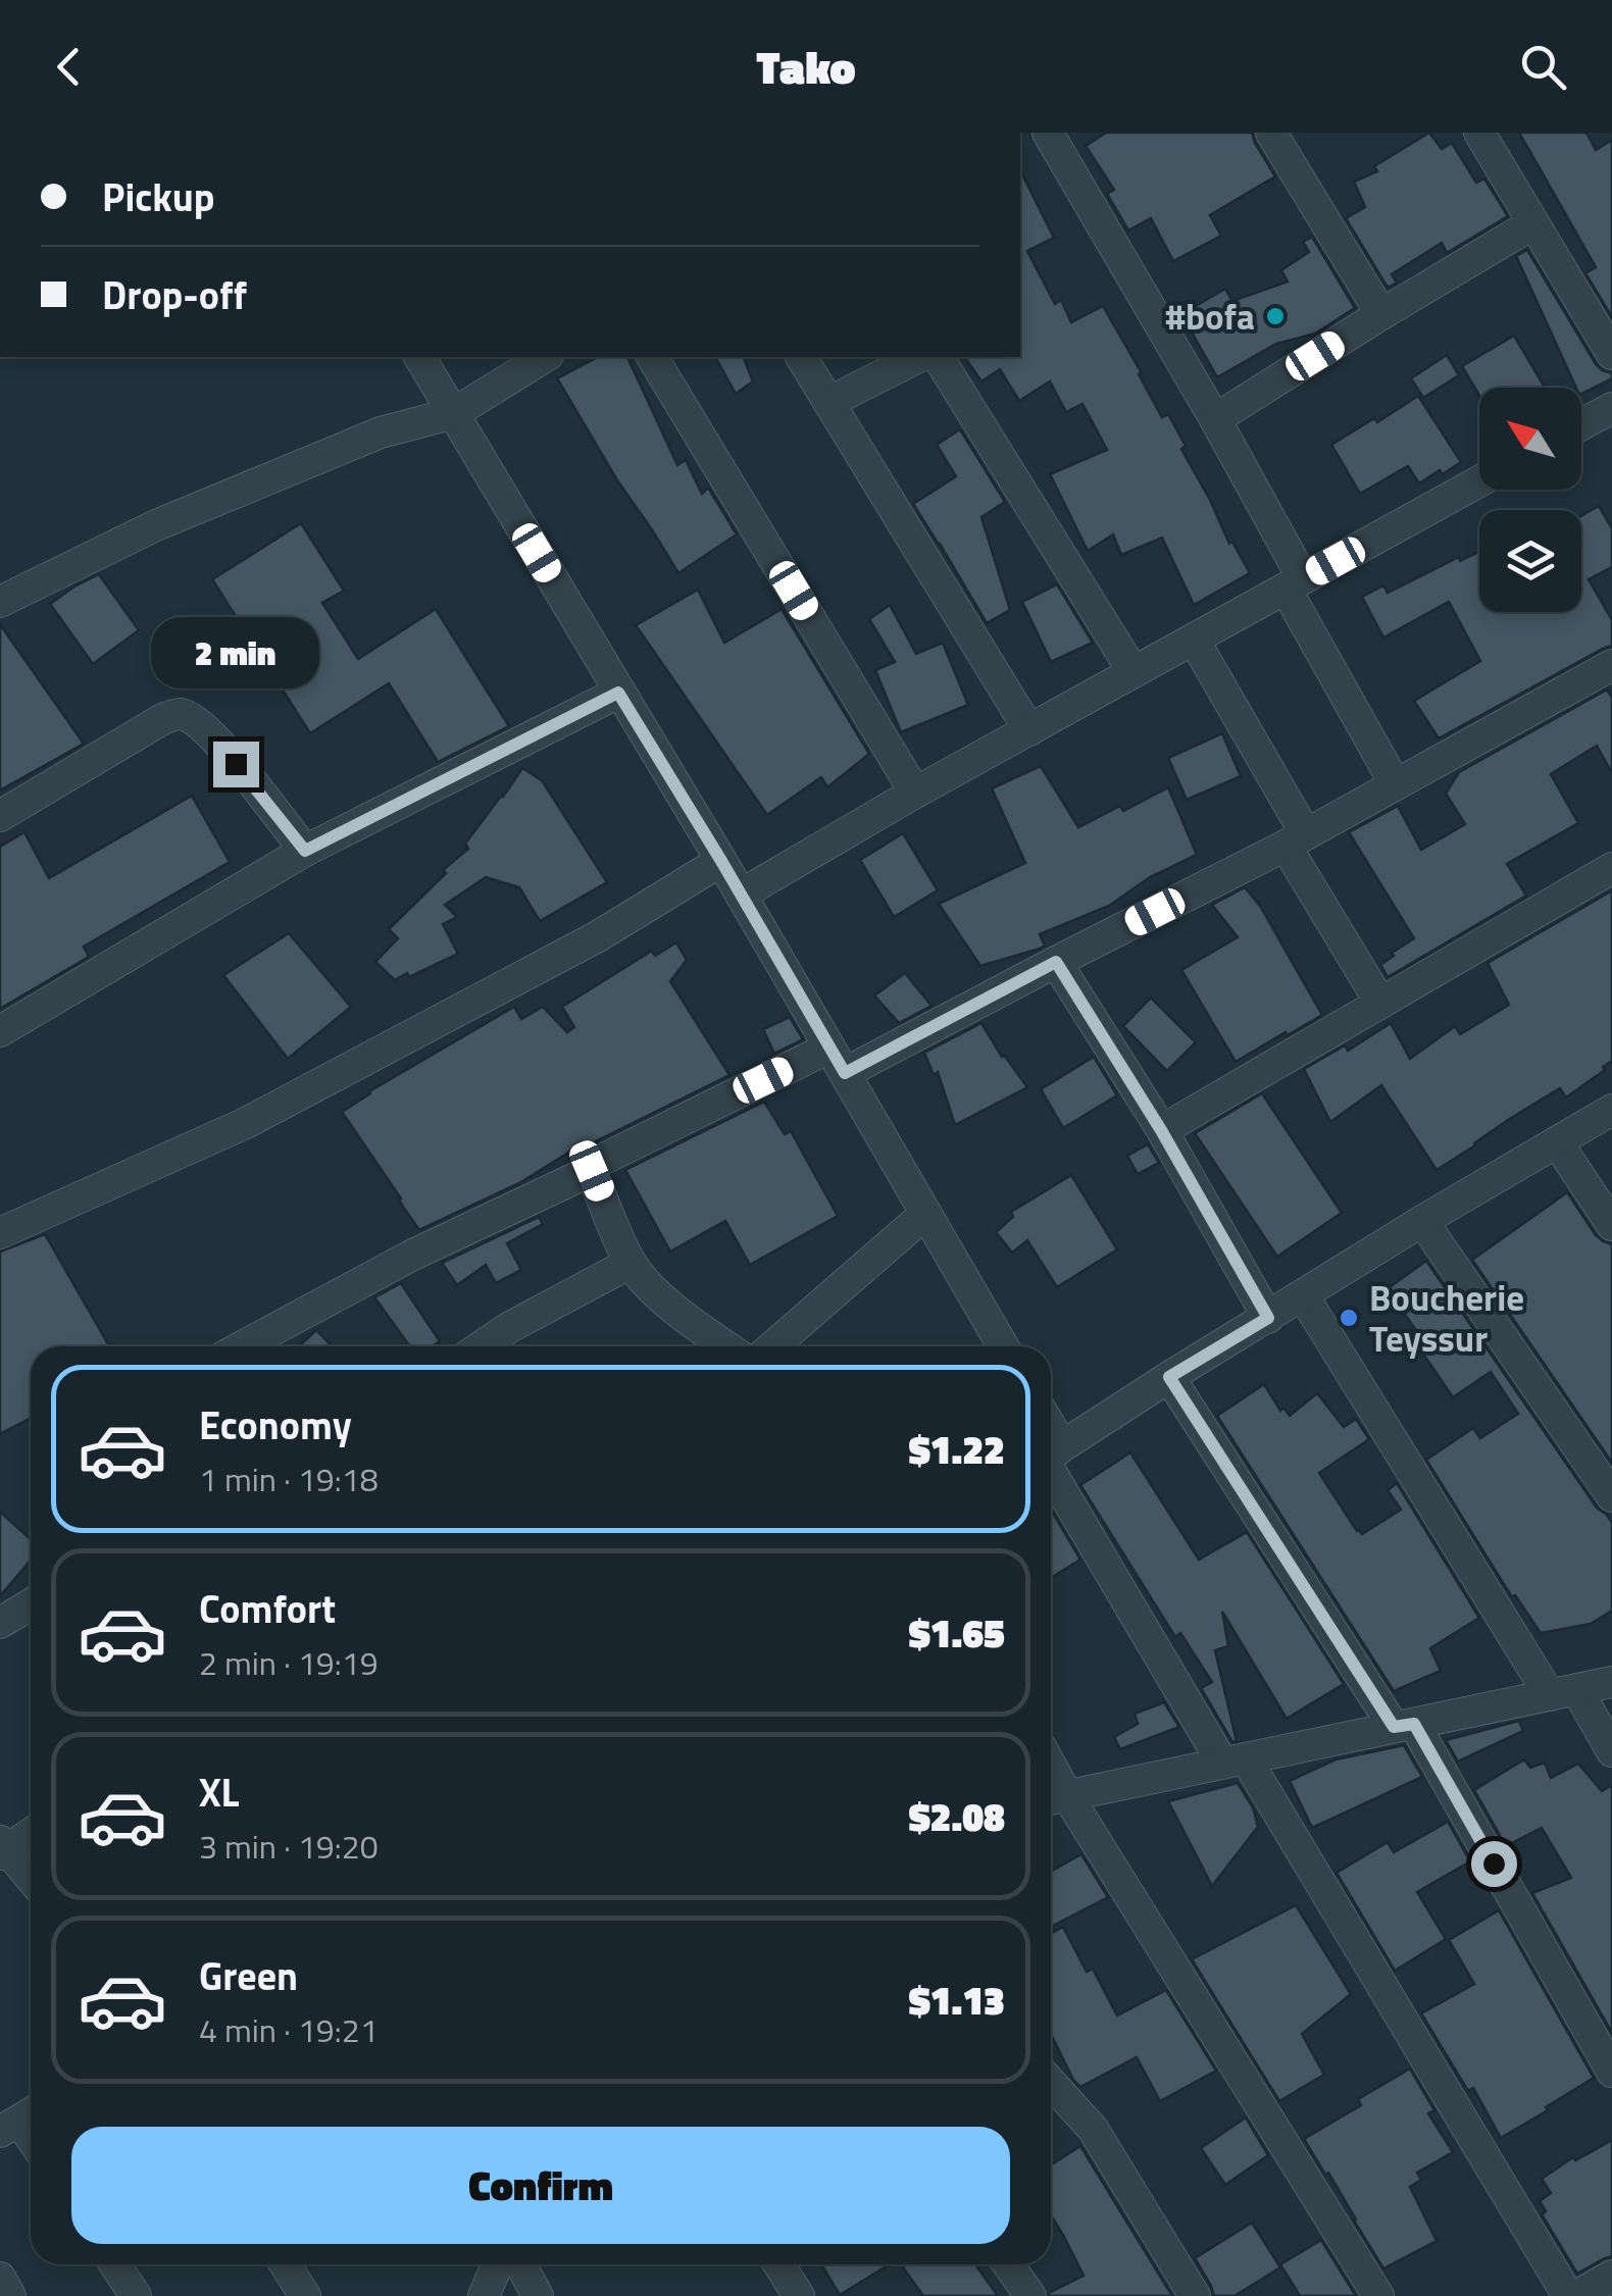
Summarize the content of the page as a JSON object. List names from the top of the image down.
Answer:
{
  "places": ["#bofa", "Boucherie Teyssur"],
  "north": "top left",
  "page": {
    "header": "Tako",
    "banner": ["Pickup", "Drop-off"],
    "bubble": "2 min",
    "list": [
      {
        "name": "Economy",
        "note": "1 min · 19:18",
        "value": "$1.22"
      },
      {
        "name": "Comfort",
        "note": "2 min · 19:19",
        "value": "$1.65"
      },
      {
        "name": "XL",
        "note": "3 min · 19:20",
        "value": "$2.08"
      },
      {
        "name": "Green",
        "note": "4 min · 19:21",
        "value": "$1.13"
      }
    ],
    "buttons": "Confirm"
  }
}
